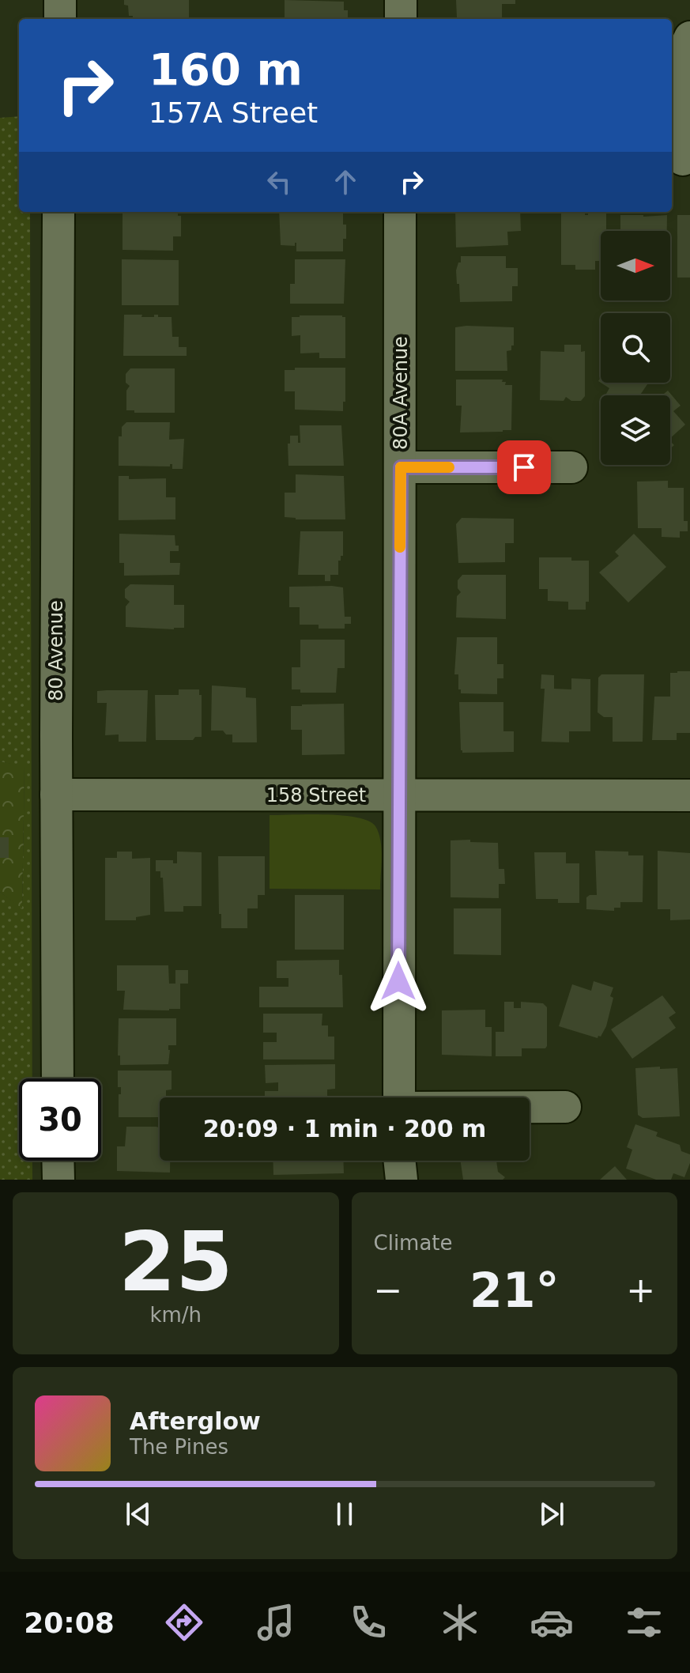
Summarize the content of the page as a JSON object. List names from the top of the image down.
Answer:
{
  "streets": {
    "street": ["80A Avenue", "80 Avenue", "158 Street"]
  },
  "crossings": [
    ["80A Avenue", "158 Street"],
    ["80 Avenue", "158 Street"]
  ],
  "north": "right",
  "page": {
    "turn": ["160 m", "157A Street"],
    "limit": "30",
    "trip": "20:09 · 1 min · 200 m",
    "tile": [
      ["25", "km/h"],
      "Climate"
    ],
    "heat": ["−", "21°", "+"],
    "song": ["Afterglow", "The Pines"],
    "tabs": "20:08"
  }
}
